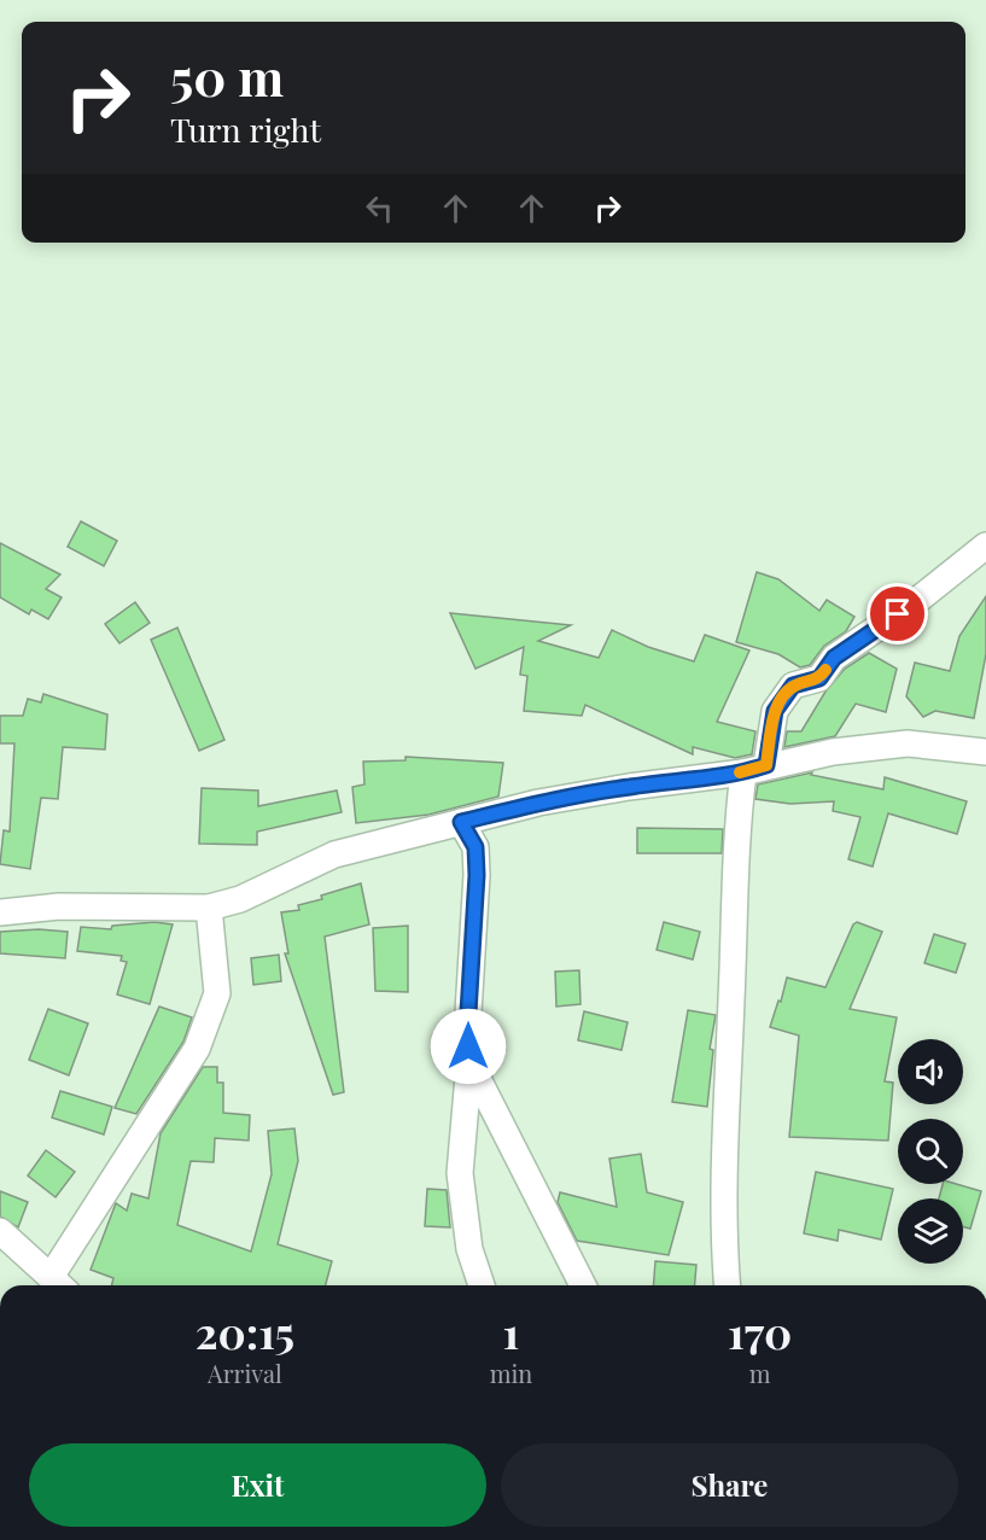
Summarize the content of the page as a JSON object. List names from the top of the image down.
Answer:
{
  "page": {
    "turn": ["50 m", "Turn right"],
    "eta": [
      "20:15",
      "Arrival",
      "1",
      "min",
      "170",
      "m"
    ],
    "buttons": ["Exit", "Share"]
  }
}
